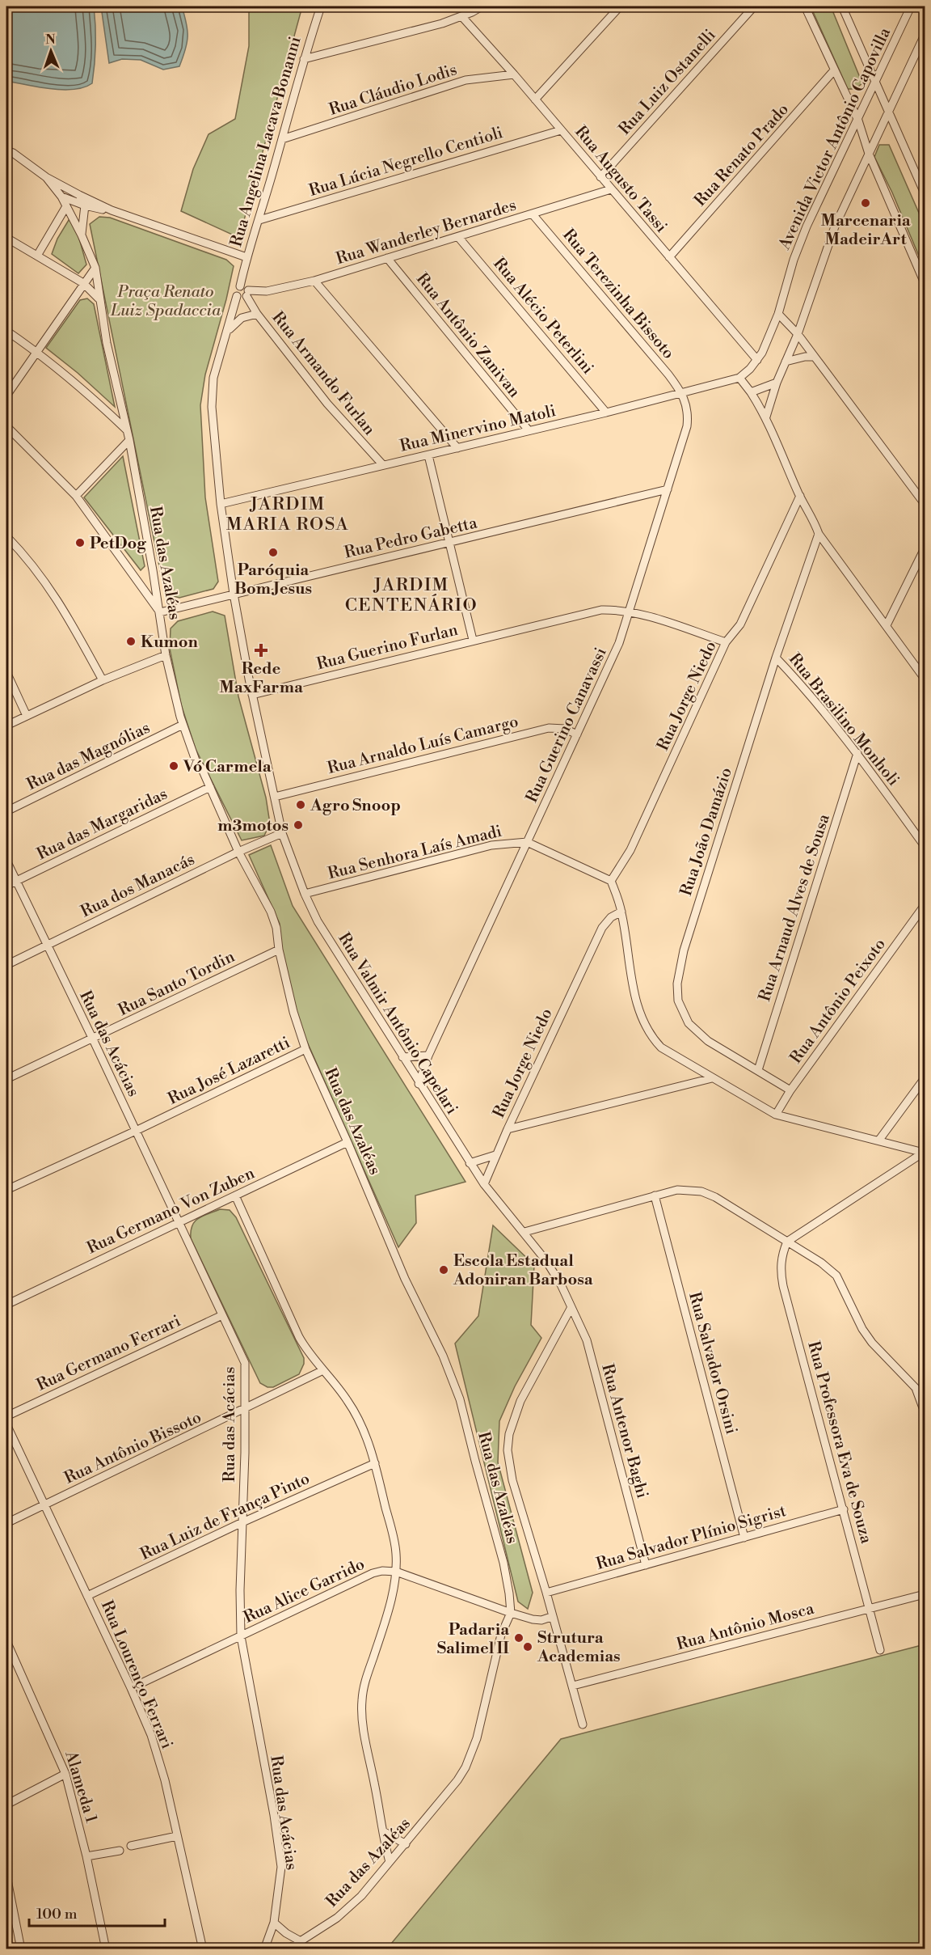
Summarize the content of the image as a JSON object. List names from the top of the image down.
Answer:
{
  "streets": {
    "street": [
      "Rua Luiz Ostanelli",
      "Rua Cláudio Lodis",
      "Avenida Victor Antônio Capovilla",
      "Rua Angelina Lacava Bonanni",
      "Rua Renato Prado",
      "Rua Lúcia Negrello Centioli",
      "Rua Augusto Tassi",
      "Rua Wanderley Bernardes",
      "Rua Terezinha Bissoto",
      "Rua Alécio Peterlini",
      "Rua Antônio Zanivan",
      "Rua Armando Furlan",
      "Rua Minervino Matoli",
      "Rua Pedro Gabetta",
      "Rua das Azaléas",
      "Rua Guerino Furlan",
      "Rua Jorge Niedo",
      "Rua Brasilino Monholi",
      "Rua Guerino Canavassi",
      "Rua Arnaldo Luís Camargo",
      "Rua das Magnólias",
      "Rua das Margaridas",
      "Rua João Damázio",
      "Rua Senhora Laís Amadi",
      "Rua dos Manacás",
      "Rua Arnaud Alves de Sousa",
      "Rua Santo Tordin",
      "Rua Antônio Peixoto",
      "Rua Valmir Antônio Capelari",
      "Rua das Acácias",
      "Rua José Lazaretti",
      "Rua Germano Von Zuben",
      "Rua Germano Ferrari",
      "Rua Salvador Orsini",
      "Rua Antenor Baghi",
      "Rua Professora Eva de Souza",
      "Rua Antônio Bissoto",
      "Rua Luiz de França Pinto",
      "Rua Salvador Plínio Sigrist",
      "Rua Alice Garrido",
      "Rua Antônio Mosca",
      "Rua Lourenço Ferrari",
      "Alameda 1"
    ]
  },
  "crossings": [
    ["Rua Luiz Ostanelli", "Rua Augusto Tassi"],
    ["Rua Cláudio Lodis", "Rua Angelina Lacava Bonanni"],
    ["Rua Cláudio Lodis", "Rua Augusto Tassi"],
    ["Avenida Victor Antônio Capovilla", "Rua Augusto Tassi"],
    ["Avenida Victor Antônio Capovilla", "Rua Minervino Matoli"],
    ["Rua Angelina Lacava Bonanni", "Rua Lúcia Negrello Centioli"],
    ["Rua Angelina Lacava Bonanni", "Rua Wanderley Bernardes"],
    ["Rua Angelina Lacava Bonanni", "Rua Armando Furlan"],
    ["Rua Angelina Lacava Bonanni", "Rua Valmir Antônio Capelari"],
    ["Rua Renato Prado", "Rua Augusto Tassi"],
    ["Rua Lúcia Negrello Centioli", "Rua Augusto Tassi"],
    ["Rua Augusto Tassi", "Rua Wanderley Bernardes"],
    ["Rua Wanderley Bernardes", "Rua Terezinha Bissoto"],
    ["Rua Wanderley Bernardes", "Rua Alécio Peterlini"],
    ["Rua Wanderley Bernardes", "Rua Antônio Zanivan"],
    ["Rua Wanderley Bernardes", "Rua Armando Furlan"],
    ["Rua Wanderley Bernardes", "Rua Valmir Antônio Capelari"],
    ["Rua Terezinha Bissoto", "Rua Minervino Matoli"],
    ["Rua Terezinha Bissoto", "Rua Guerino Canavassi"],
    ["Rua Alécio Peterlini", "Rua Minervino Matoli"],
    ["Rua Antônio Zanivan", "Rua Minervino Matoli"],
    ["Rua Armando Furlan", "Rua Minervino Matoli"],
    ["Rua Armando Furlan", "Rua Valmir Antônio Capelari"],
    ["Rua Minervino Matoli", "Rua Guerino Canavassi"],
    ["Rua Minervino Matoli", "Rua Valmir Antônio Capelari"],
    ["Rua Pedro Gabetta", "Rua das Azaléas"],
    ["Rua Pedro Gabetta", "Rua Guerino Canavassi"],
    ["Rua Pedro Gabetta", "Rua Valmir Antônio Capelari"],
    ["Rua das Azaléas", "Rua das Magnólias"],
    ["Rua das Azaléas", "Rua das Margaridas"],
    ["Rua das Azaléas", "Rua dos Manacás"],
    ["Rua das Azaléas", "Rua Santo Tordin"],
    ["Rua das Azaléas", "Rua José Lazaretti"],
    ["Rua das Azaléas", "Rua Germano Von Zuben"],
    ["Rua das Azaléas", "Rua Alice Garrido"],
    ["Rua Guerino Furlan", "Rua Jorge Niedo"],
    ["Rua Guerino Furlan", "Rua Guerino Canavassi"],
    ["Rua Guerino Furlan", "Rua Valmir Antônio Capelari"],
    ["Rua Jorge Niedo", "Rua Senhora Laís Amadi"],
    ["Rua Jorge Niedo", "Rua Valmir Antônio Capelari"],
    ["Rua Brasilino Monholi", "Rua João Damázio"],
    ["Rua Brasilino Monholi", "Rua Arnaud Alves de Sousa"],
    ["Rua Guerino Canavassi", "Rua Arnaldo Luís Camargo"],
    ["Rua Guerino Canavassi", "Rua Senhora Laís Amadi"],
    ["Rua Guerino Canavassi", "Rua Valmir Antônio Capelari"],
    ["Rua Arnaldo Luís Camargo", "Rua Valmir Antônio Capelari"],
    ["Rua das Margaridas", "Rua das Acácias"],
    ["Rua João Damázio", "Rua Arnaud Alves de Sousa"],
    ["Rua João Damázio", "Rua Antônio Peixoto"],
    ["Rua Senhora Laís Amadi", "Rua Valmir Antônio Capelari"],
    ["Rua dos Manacás", "Rua Valmir Antônio Capelari"],
    ["Rua dos Manacás", "Rua das Acácias"],
    ["Rua Santo Tordin", "Rua das Acácias"],
    ["Rua Valmir Antônio Capelari", "Rua Antenor Baghi"],
    ["Rua das Acácias", "Rua José Lazaretti"],
    ["Rua das Acácias", "Rua Germano Von Zuben"],
    ["Rua das Acácias", "Rua Germano Ferrari"],
    ["Rua das Acácias", "Rua Antônio Bissoto"],
    ["Rua das Acácias", "Rua Luiz de França Pinto"],
    ["Rua das Acácias", "Rua Alice Garrido"],
    ["Rua Salvador Orsini", "Rua Salvador Plínio Sigrist"],
    ["Rua Antenor Baghi", "Rua Salvador Plínio Sigrist"],
    ["Rua Professora Eva de Souza", "Rua Salvador Plínio Sigrist"],
    ["Rua Professora Eva de Souza", "Rua Antônio Mosca"],
    ["Rua Antônio Bissoto", "Rua Lourenço Ferrari"],
    ["Rua Luiz de França Pinto", "Rua Lourenço Ferrari"],
    ["Rua Alice Garrido", "Rua Lourenço Ferrari"]
  ],
  "districts": ["JARDIM MARIA ROSA", "JARDIM CENTENÁRIO"],
  "parks": ["Praça Renato Luiz Spadaccia"],
  "places": {
    "other": [
      "Marcenaria MadeirArt",
      "PetDog",
      "Paróquia Bom Jesus",
      "Kumon",
      "Vó Carmela",
      "Agro Snoop",
      "m3motos",
      "Escola Estadual Adoniran Barbosa",
      "Padaria Salimel II",
      "Strutura Academias"
    ],
    "health": ["Rede MaxFarma"]
  },
  "scale_bar": "100 m",
  "north": "top"
}
